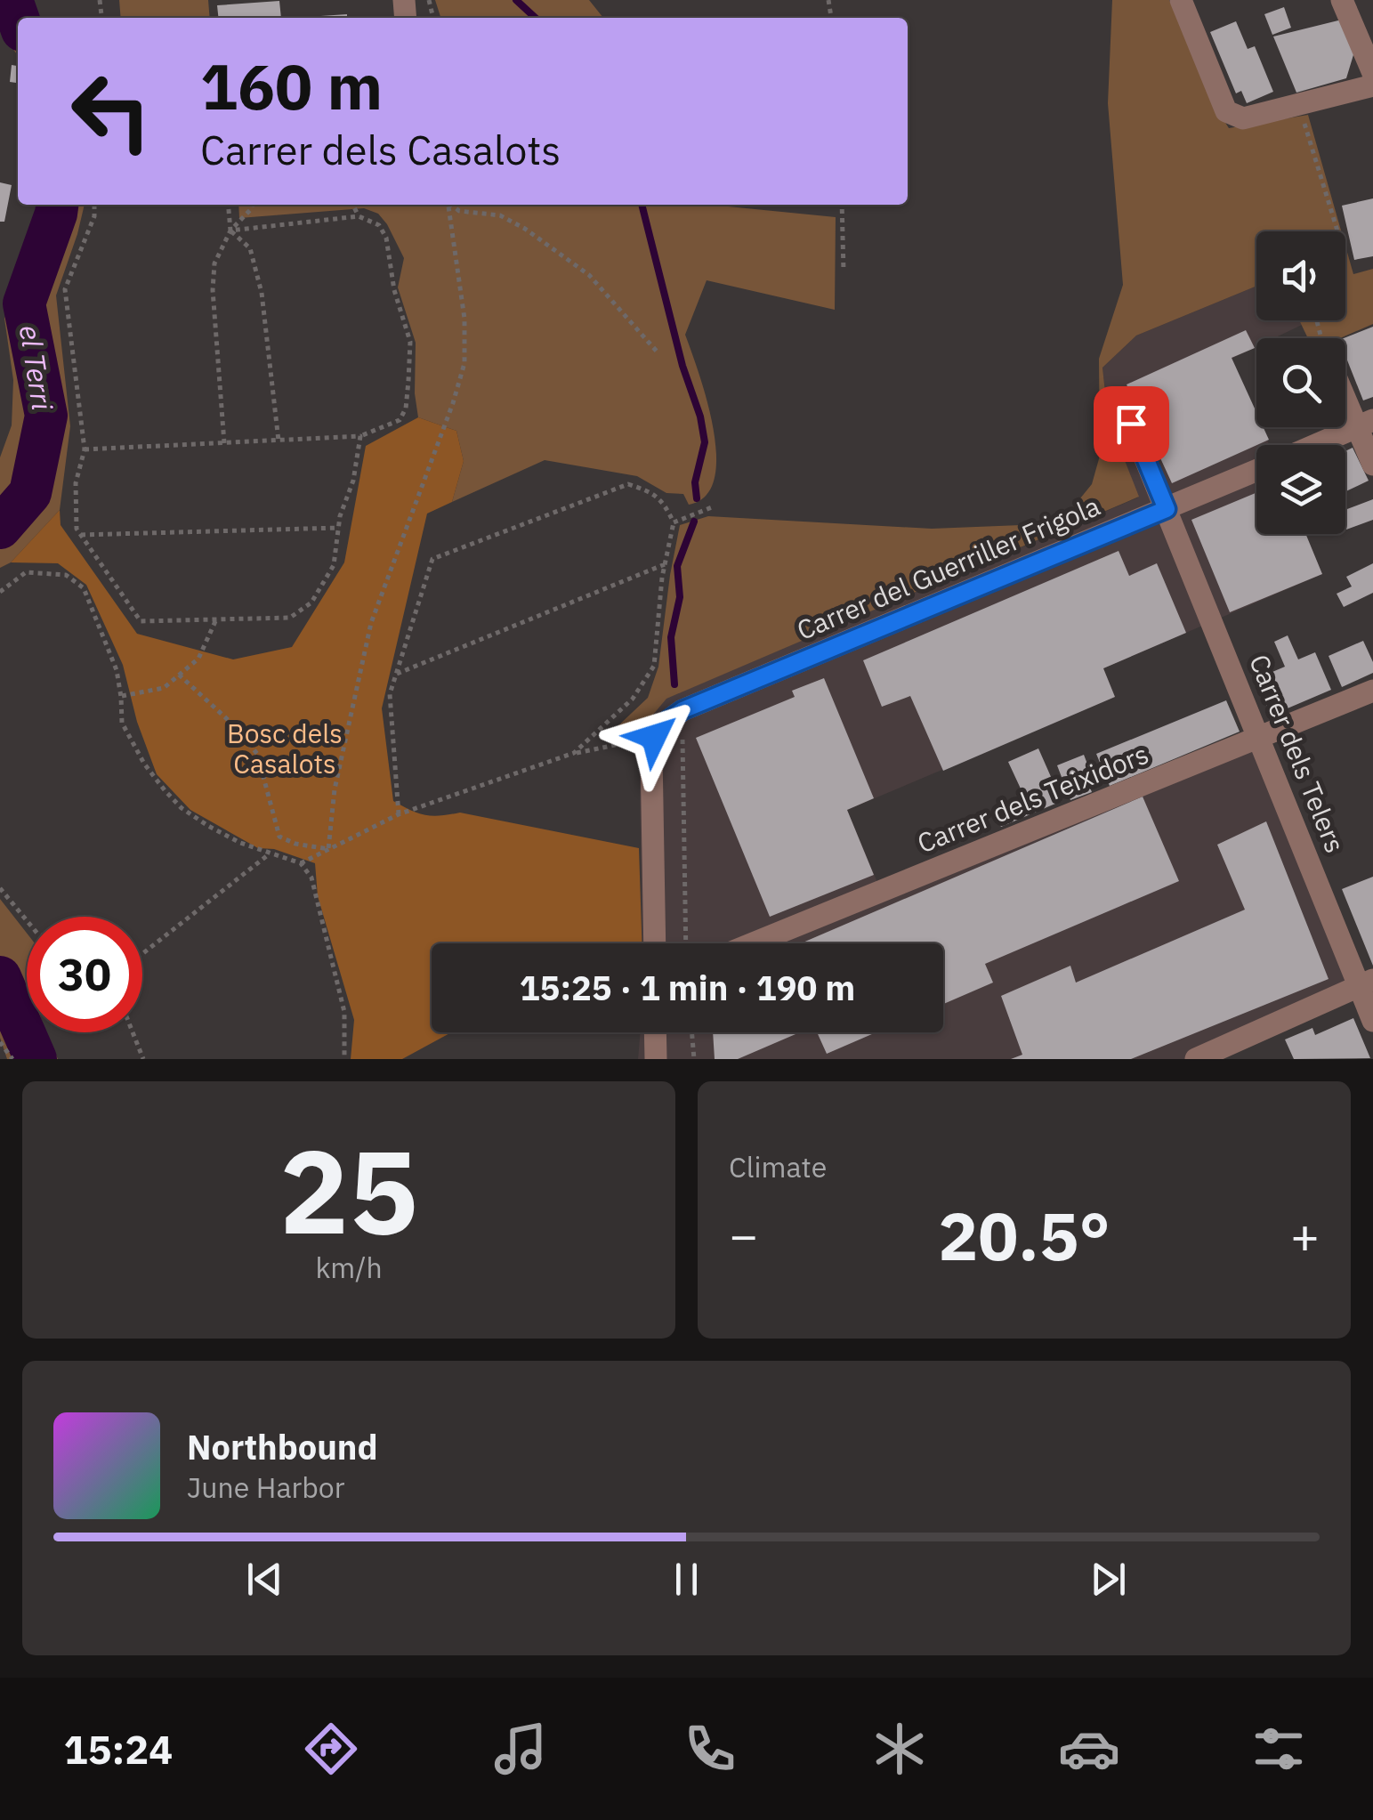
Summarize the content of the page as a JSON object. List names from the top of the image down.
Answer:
{
  "streets": {
    "street": ["Carrer del Guerriller Frigola", "Carrer dels Telers", "Carrer dels Teixidors"]
  },
  "crossings": [
    ["Carrer del Guerriller Frigola", "Carrer dels Telers"],
    ["Carrer dels Telers", "Carrer dels Teixidors"]
  ],
  "water": ["el Terri"],
  "parks": ["Bosc dels Casalots"],
  "page": {
    "turn": ["160 m", "Carrer dels Casalots"],
    "limit": "30",
    "trip": "15:25 · 1 min · 190 m",
    "tile": [
      ["25", "km/h"],
      "Climate"
    ],
    "heat": ["−", "20.5°", "+"],
    "song": ["Northbound", "June Harbor"],
    "tabs": "15:24"
  }
}
